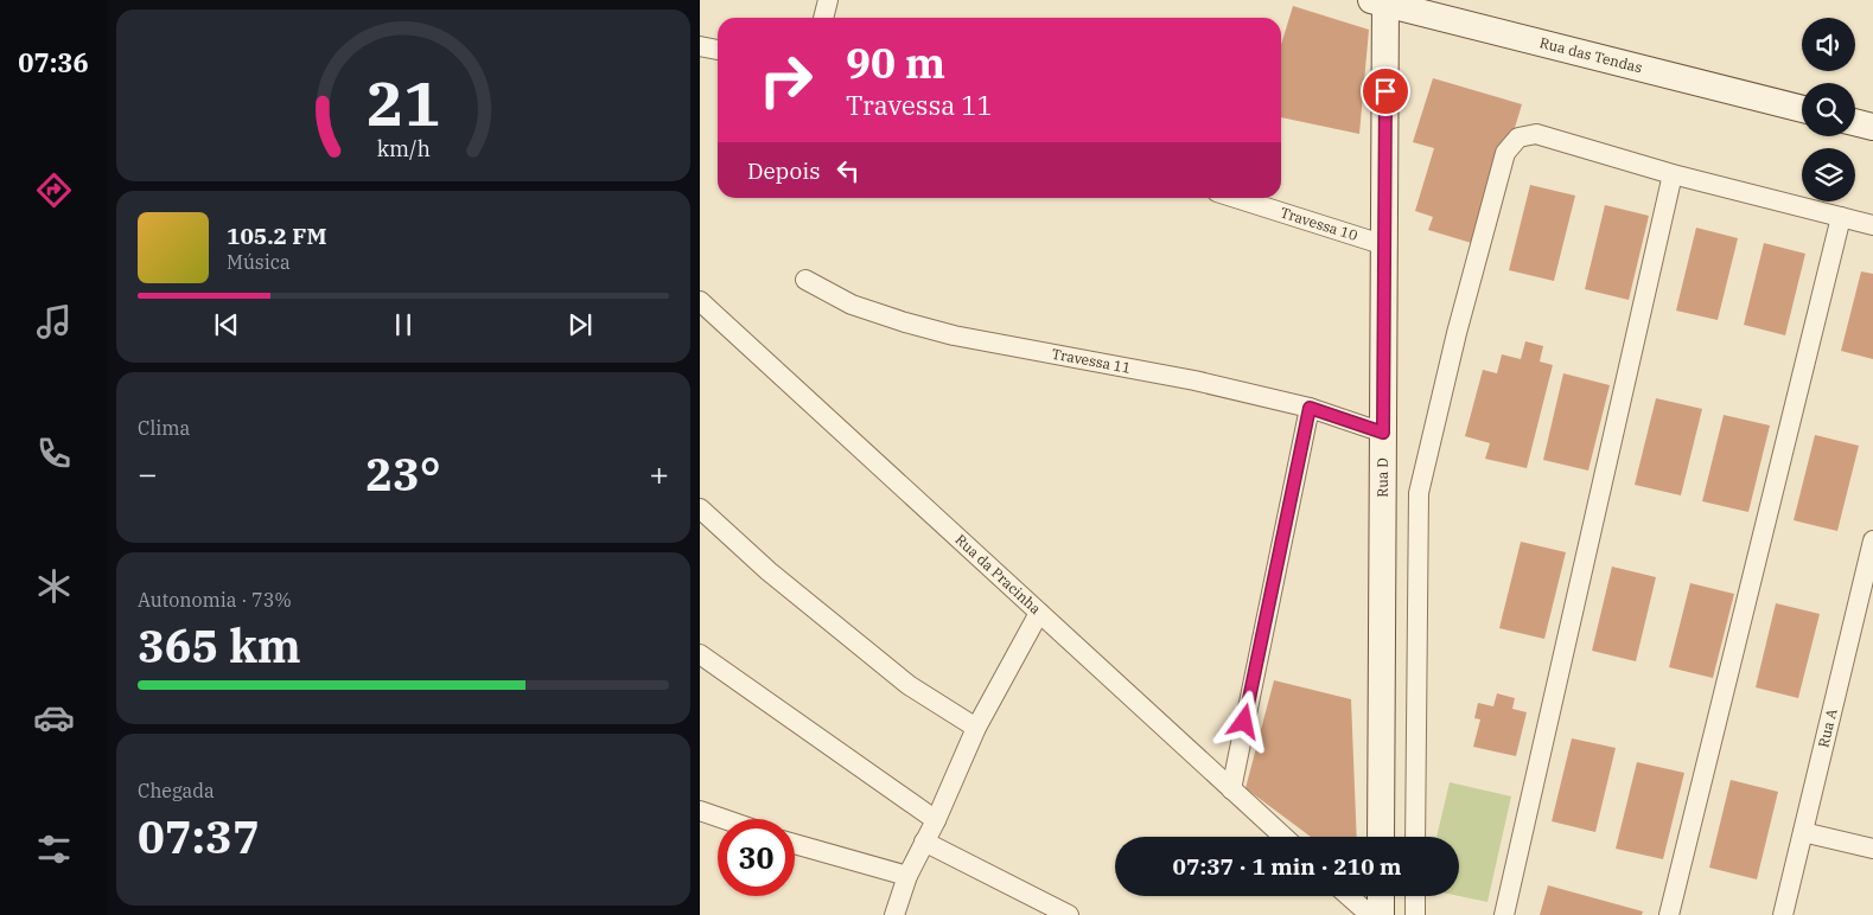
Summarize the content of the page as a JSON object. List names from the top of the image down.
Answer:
{
  "streets": {
    "street": [
      "Rua das Tendas",
      "Travessa 10",
      "Travessa 11",
      "Rua D",
      "Rua da Pracinha",
      "Rua A"
    ]
  },
  "crossings": [
    ["Rua das Tendas", "Rua D"],
    ["Travessa 10", "Rua D"],
    ["Travessa 11", "Rua D"]
  ],
  "page": {
    "tabs": "07:36",
    "turn": ["90 m", "Travessa 11"],
    "then": "Depois",
    "song": ["105.2 FM", "Música"],
    "tile": [
      "Clima",
      ["Autonomia · 73%", "365 km"],
      ["Chegada", "07:37"]
    ],
    "heat": ["−", "23°", "+"],
    "limit": "30",
    "trip": "07:37 · 1 min · 210 m",
    "gauge": ["21", "km/h"]
  }
}
